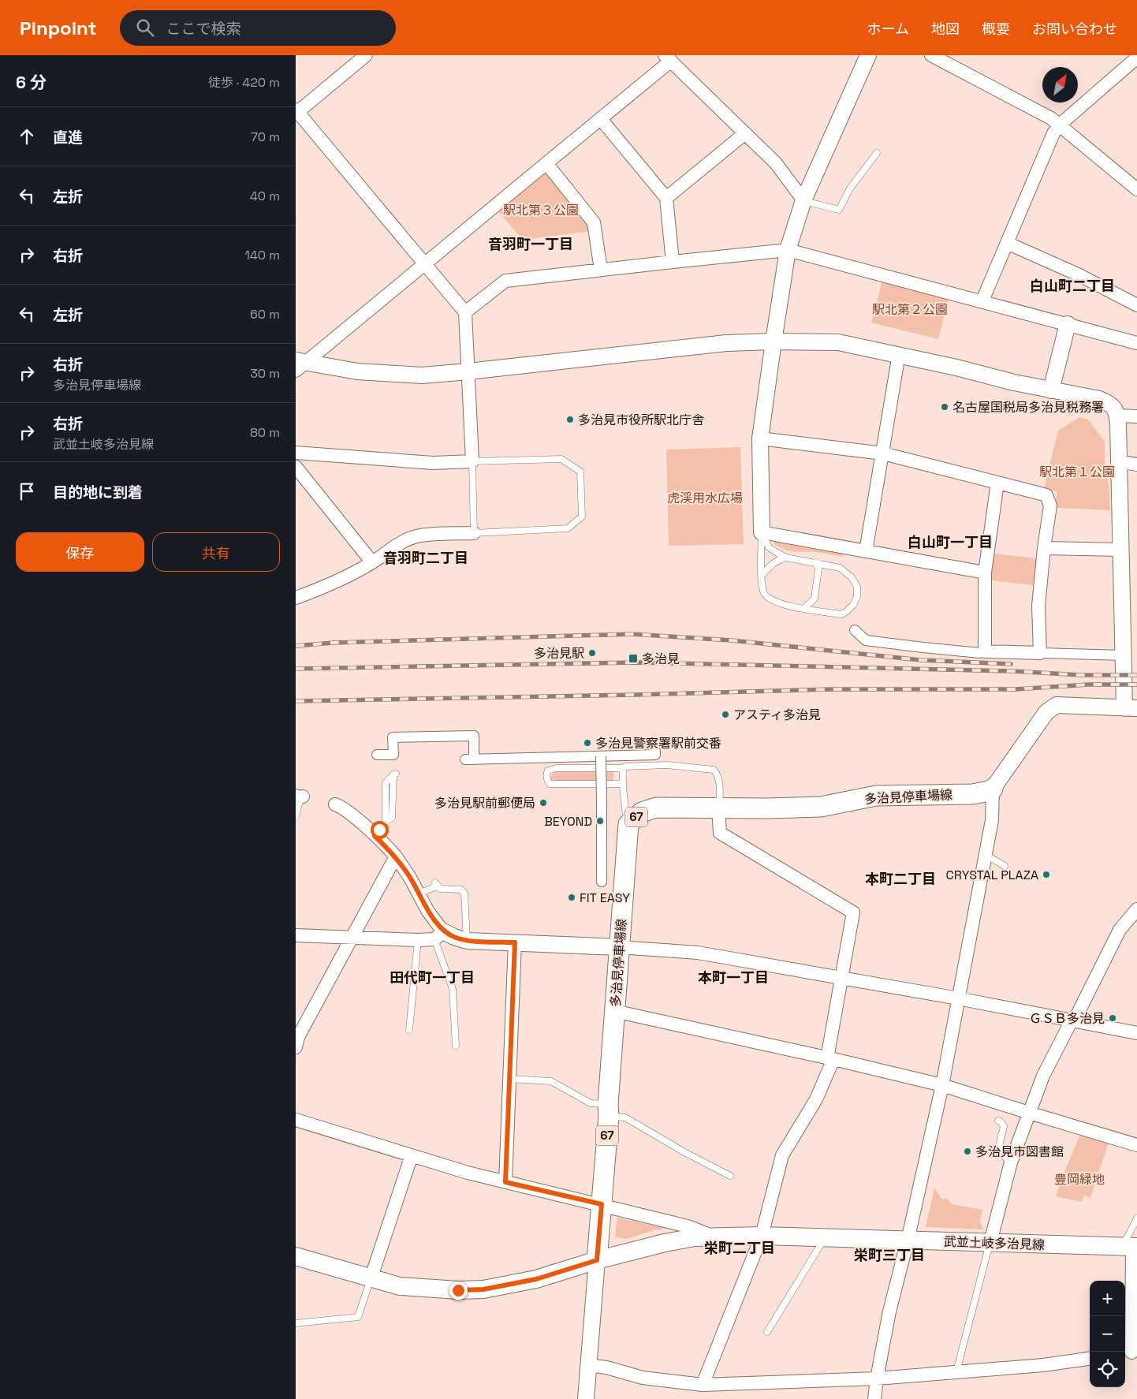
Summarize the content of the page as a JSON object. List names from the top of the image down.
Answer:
{
  "streets": {
    "main road": ["多治見停車場線", "67", "武並土岐多治見線"]
  },
  "crossings": [
    ["多治見停車場線", "武並土岐多治見線"]
  ],
  "districts": [
    "音羽町一丁目",
    "白山町二丁目",
    "白山町一丁目",
    "音羽町二丁目",
    "本町二丁目",
    "田代町一丁目",
    "本町一丁目",
    "栄町二丁目",
    "栄町三丁目"
  ],
  "parks": [
    "駅北第３公園",
    "駅北第２公園",
    "駅北第１公園",
    "虎渓用水広場",
    "豊岡緑地"
  ],
  "places": {
    "other": [
      "名古屋国税局多治見税務署",
      "多治見市役所駅北庁舎",
      "多治見駅",
      "アスティ多治見",
      "多治見警察署駅前交番",
      "多治見駅前郵便局",
      "BEYOND",
      "CRYSTAL PLAZA",
      "FIT EASY",
      "ＧＳＢ多治見",
      "多治見市図書館"
    ],
    "transit": ["多治見"]
  },
  "north": "top right",
  "page": {
    "header": "Pinpoint",
    "search": "ここで検索",
    "nav": [
      "ホーム",
      "地図",
      "概要",
      "お問い合わせ"
    ],
    "heading": ["6 分", "徒歩 · 420 m"],
    "list": [
      ["直進", "70 m"],
      ["左折", "40 m"],
      ["右折", "140 m"],
      ["左折", "60 m"],
      ["右折", "多治見停車場線", "30 m"],
      ["右折", "武並土岐多治見線", "80 m"],
      "目的地に到着"
    ],
    "buttons": ["保存", "共有"],
    "map_buttons": ["+", "−"]
  }
}
